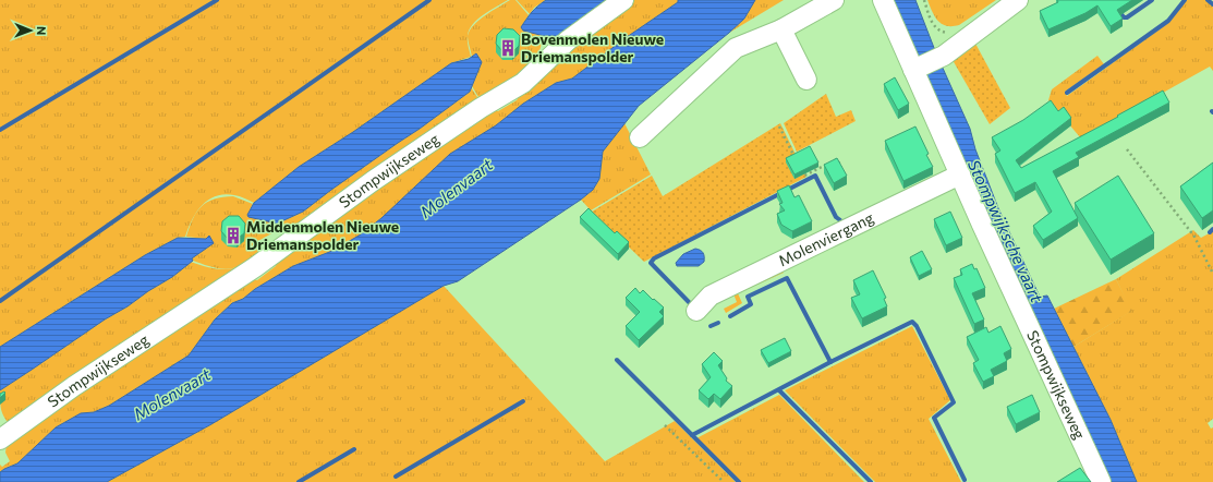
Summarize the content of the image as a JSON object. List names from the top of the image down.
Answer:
{
  "streets": {
    "street": ["Stompwijkseweg", "Molenviergang"]
  },
  "crossings": [
    ["Stompwijkseweg", "Molenviergang"]
  ],
  "water": ["Molenvaart", "Stompwijksche vaart"],
  "places": {
    "building": ["Bovenmolen Nieuwe Driemanspolder", "Middenmolen Nieuwe Driemanspolder"]
  },
  "north": "right"
}
